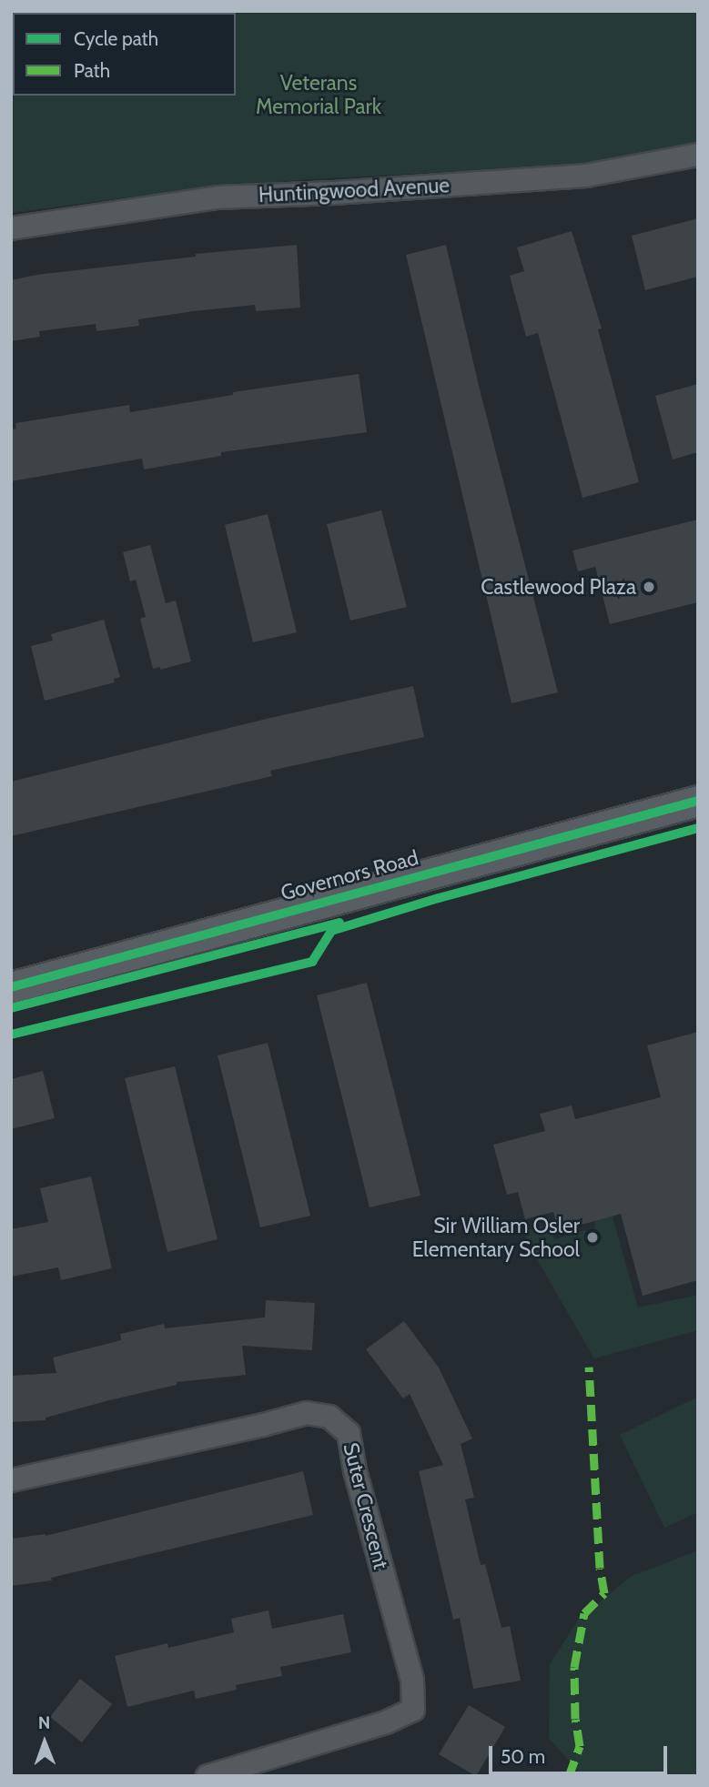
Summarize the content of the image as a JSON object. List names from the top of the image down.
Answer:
{
  "streets": {
    "main road": ["Governors Road"],
    "street": ["Huntingwood Avenue", "Suter Crescent"]
  },
  "parks": ["Veterans Memorial Park"],
  "places": ["Castlewood Plaza", "Sir William Osler Elementary School"],
  "legend": ["Cycle path", "Path"],
  "scale_bar": "50 m",
  "north": "top"
}
